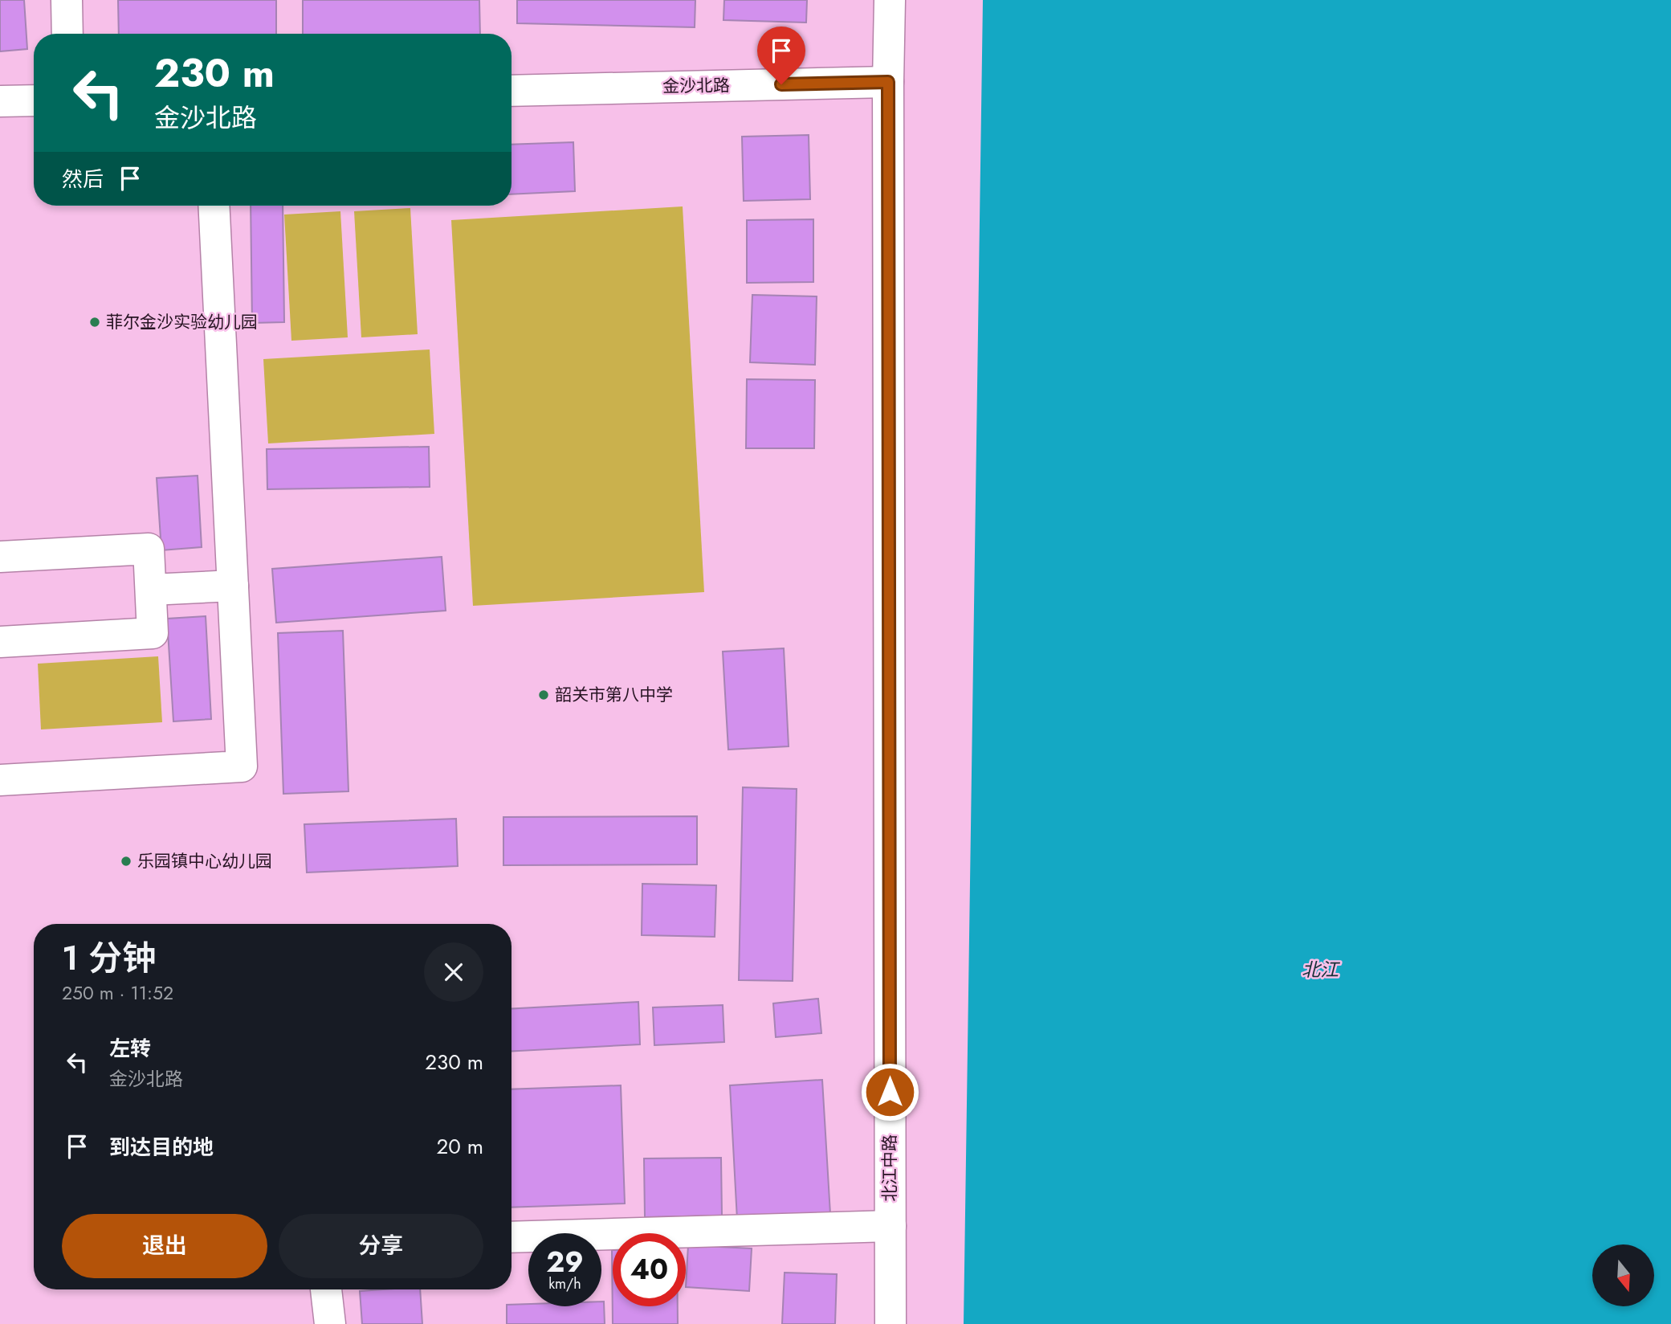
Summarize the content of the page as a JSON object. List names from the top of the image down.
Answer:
{
  "streets": {
    "street": ["金沙北路", "北江中路"]
  },
  "crossings": [
    ["金沙北路", "北江中路"]
  ],
  "water": ["北江"],
  "places": ["菲尔金沙实验幼儿园", "韶关市第八中学", "乐园镇中心幼儿园"],
  "north": "bottom",
  "page": {
    "turn": ["230 m", "金沙北路"],
    "then": "然后",
    "heading": ["1 分钟", "250 m · 11:52"],
    "list": [
      {
        "name": "左转",
        "note": "金沙北路",
        "value": "230 m"
      },
      {
        "name": "到达目的地",
        "value": "20 m"
      }
    ],
    "buttons": ["退出", "分享"],
    "speed": "29 km/h",
    "limit": "40"
  }
}
